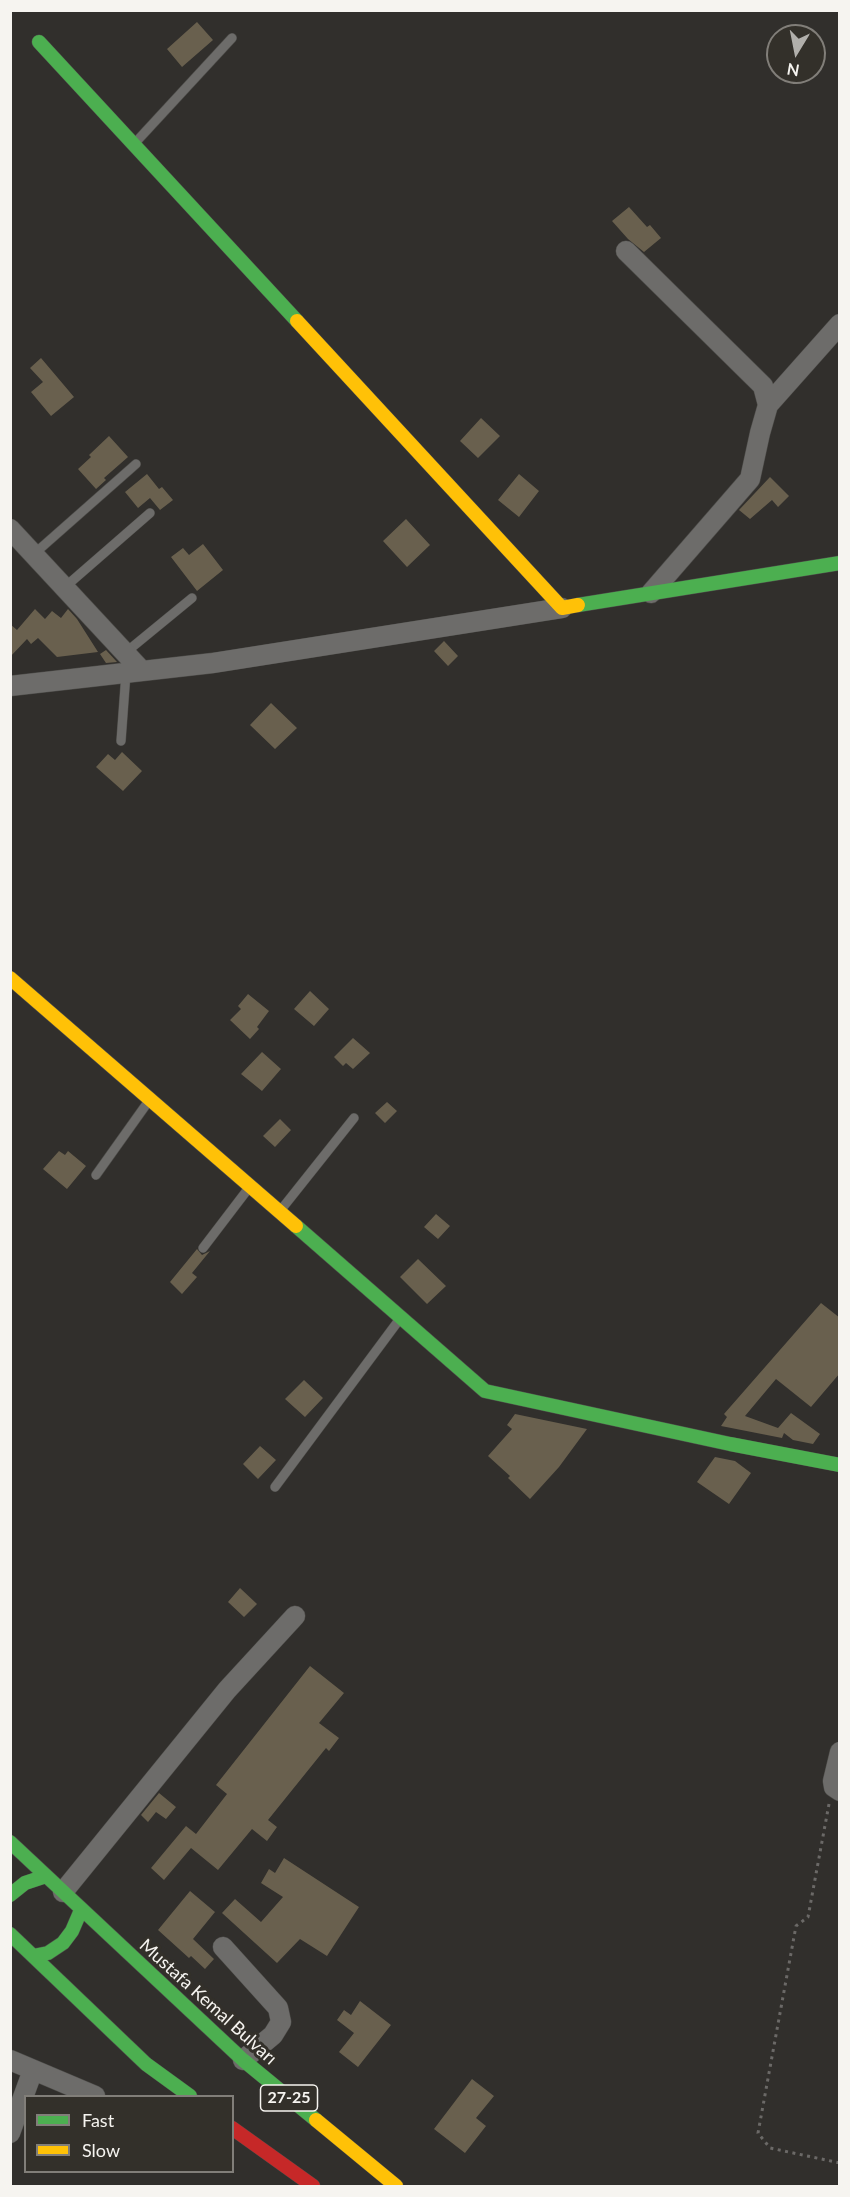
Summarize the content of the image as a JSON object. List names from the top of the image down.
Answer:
{
  "streets": {
    "main road": ["Mustafa Kemal Bulvarı", "27-25"]
  },
  "legend": ["Fast", "Slow"],
  "north": "bottom"
}
